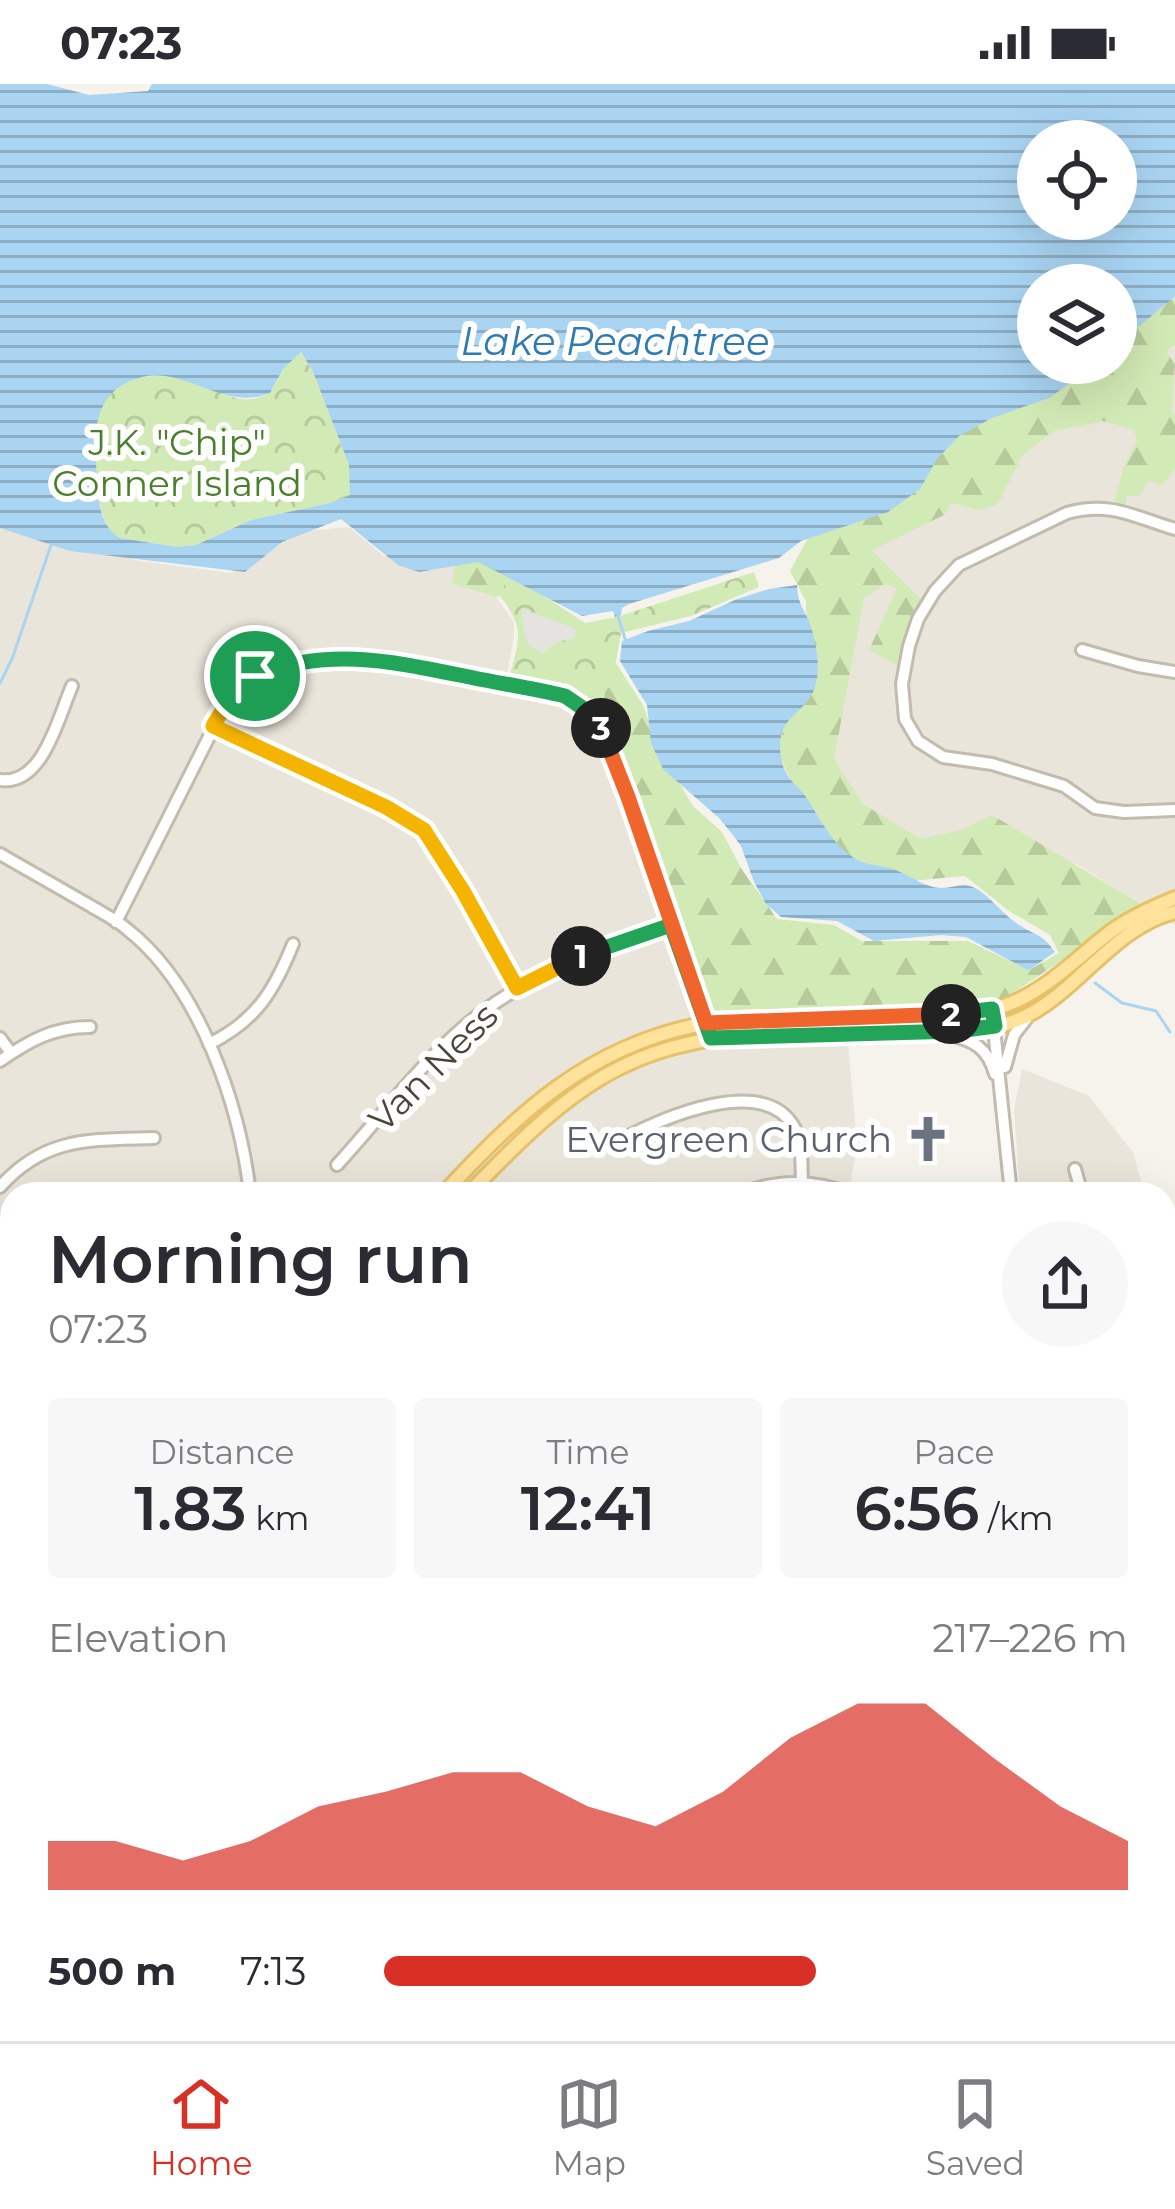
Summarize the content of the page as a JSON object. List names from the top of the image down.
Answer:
{
  "streets": {
    "street": ["Van Ness"]
  },
  "water": ["Lake Peachtree"],
  "parks": ["J.K. \"Chip\" Conner Island"],
  "places": {
    "church": ["Evergreen Church"]
  },
  "page": {
    "status": "07:23",
    "pins": ["3", "1", "2"],
    "heading": ["Morning run", "07:23"],
    "stats": [
      ["Distance", "1.83 km"],
      ["Time", "12:41"],
      ["Pace", "6:56 /km"]
    ],
    "chart": ["Elevation", "217–226 m"],
    "list": [
      {
        "name": "500 m",
        "note": "7:13"
      }
    ],
    "tabs": ["Home", "Map", "Saved"]
  }
}
